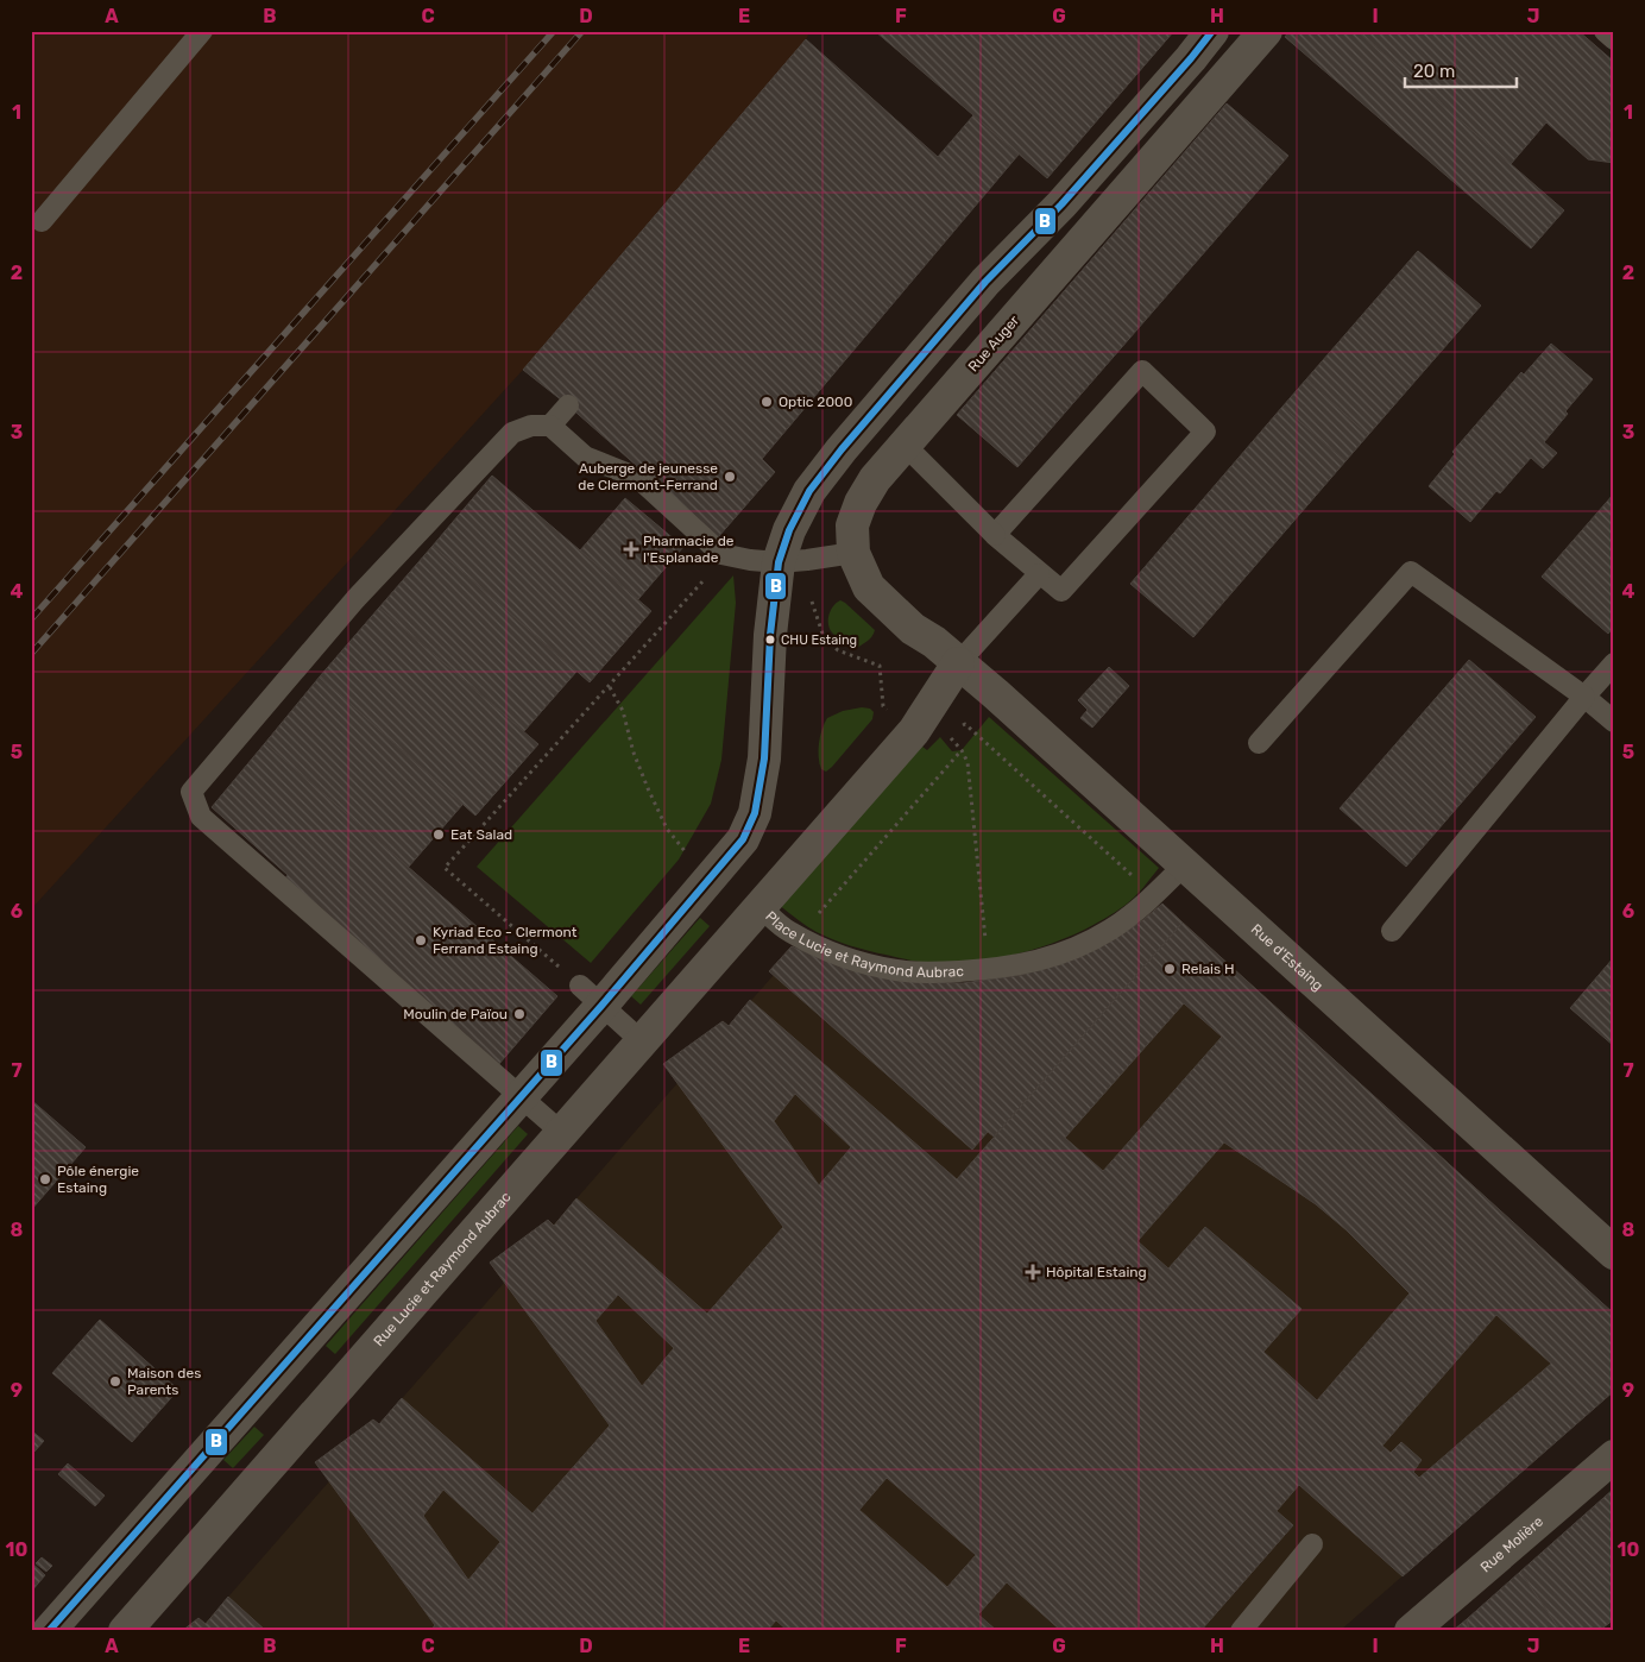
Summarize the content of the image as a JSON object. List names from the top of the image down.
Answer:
{
  "streets": {
    "street": [
      "Rue Auger",
      "Place Lucie et Raymond Aubrac",
      "Rue d'Estaing",
      "Rue Lucie et Raymond Aubrac",
      "Rue Molière"
    ]
  },
  "crossings": [
    ["Rue Auger", "Place Lucie et Raymond Aubrac"],
    ["Rue Auger", "Rue d'Estaing"],
    ["Place Lucie et Raymond Aubrac", "Rue d'Estaing"],
    ["Place Lucie et Raymond Aubrac", "Rue Lucie et Raymond Aubrac"]
  ],
  "places": {
    "other": [
      "Optic 2000",
      "Auberge de jeunesse de Clermont-Ferrand",
      "CHU Estaing",
      "Eat Salad",
      "Kyriad Eco - Clermont Ferrand Estaing",
      "Relais H",
      "Moulin de Païou",
      "Pôle énergie Estaing",
      "Maison des Parents"
    ],
    "health": ["Pharmacie de l'Esplanade", "Hôpital Estaing"]
  },
  "lines": ["transit line B"],
  "scale_bar": "20 m",
  "grid": {
    "columns": [
      "A",
      "B",
      "C",
      "D",
      "E",
      "F",
      "G",
      "H",
      "I",
      "J"
    ],
    "rows": [
      "1",
      "2",
      "3",
      "4",
      "5",
      "6",
      "7",
      "8",
      "9",
      "10"
    ]
  }
}
